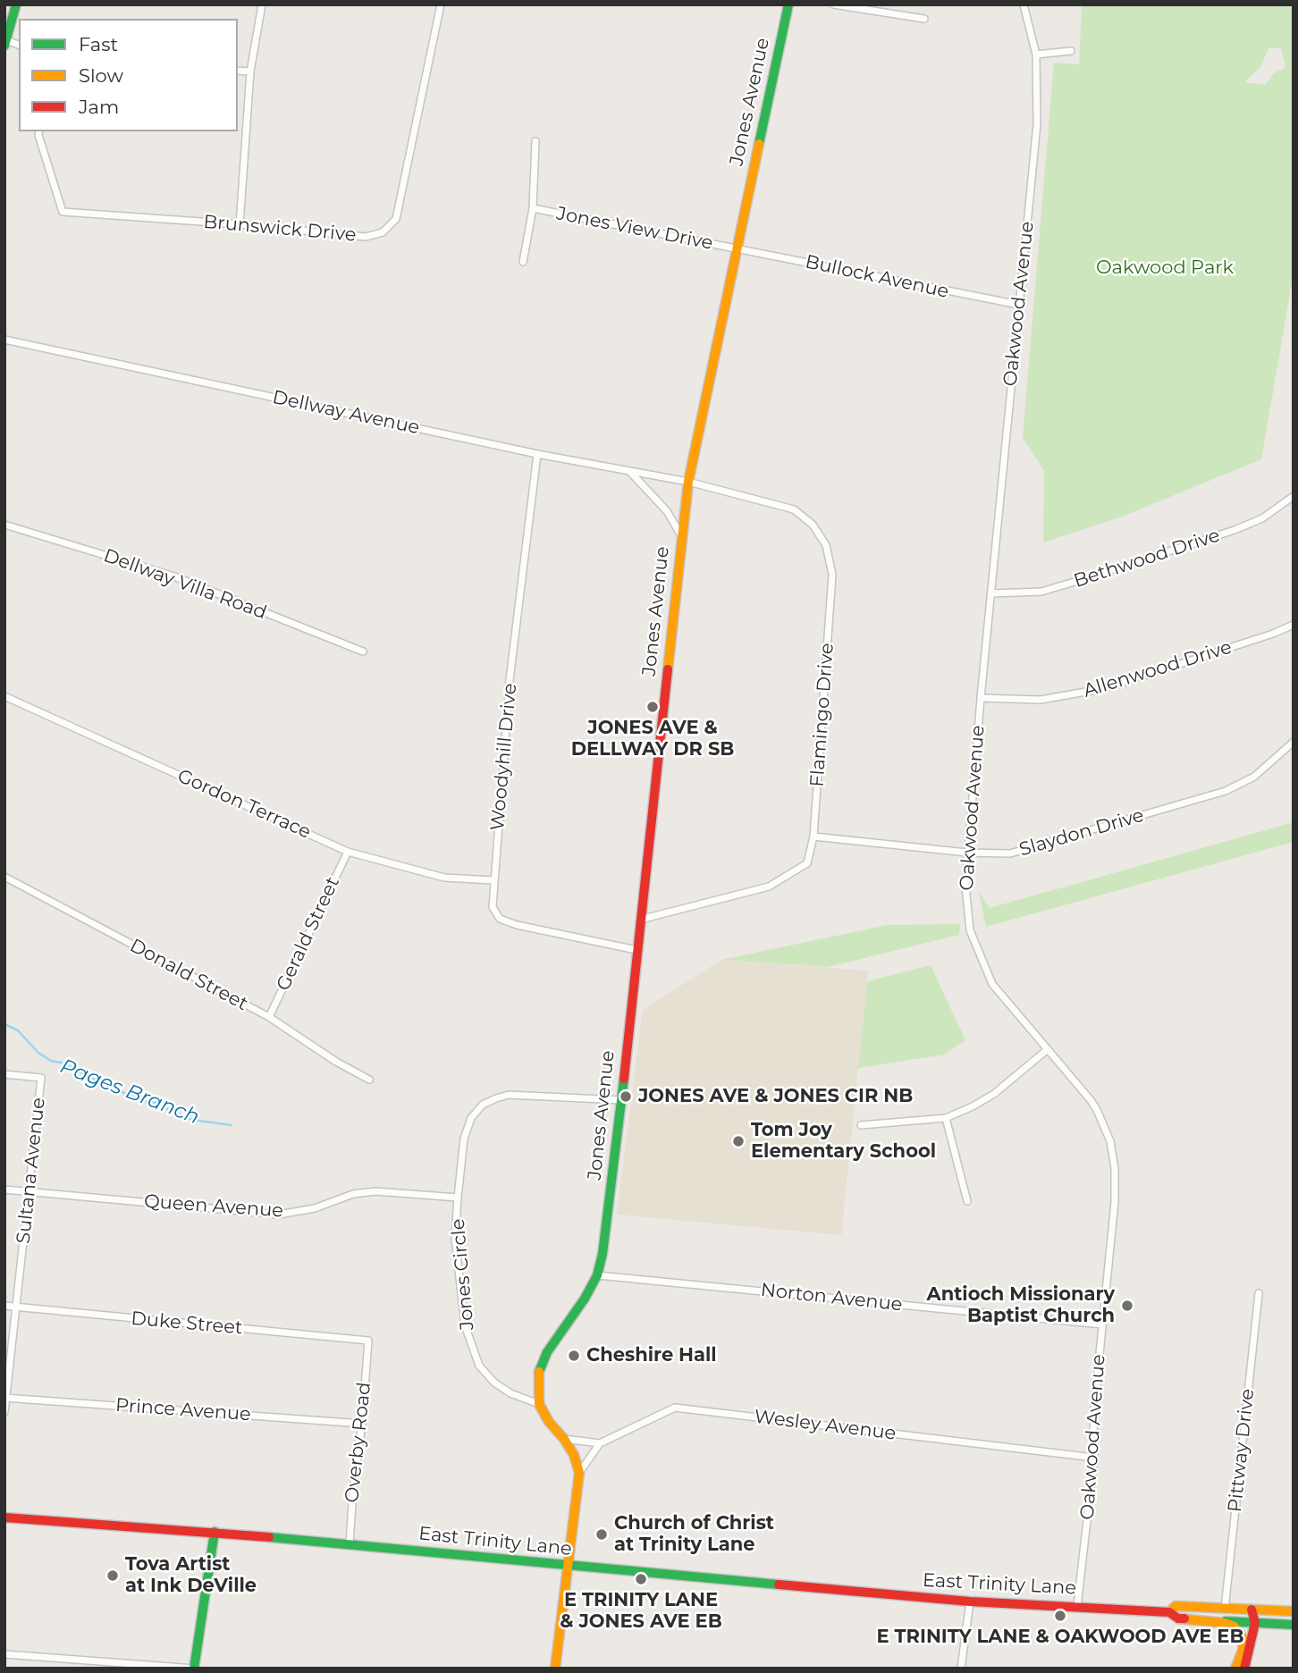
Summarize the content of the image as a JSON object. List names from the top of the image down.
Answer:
{
  "streets": {
    "main road": ["Jones Avenue", "East Trinity Lane"],
    "street": [
      "Brunswick Drive",
      "Jones View Drive",
      "Bullock Avenue",
      "Oakwood Avenue",
      "Dellway Avenue",
      "Bethwood Drive",
      "Dellway Villa Road",
      "Allenwood Drive",
      "Flamingo Drive",
      "Woodyhill Drive",
      "Gordon Terrace",
      "Slaydon Drive",
      "Gerald Street",
      "Donald Street",
      "Sultana Avenue",
      "Queen Avenue",
      "Jones Circle",
      "Norton Avenue",
      "Duke Street",
      "Prince Avenue",
      "Wesley Avenue",
      "Overby Road",
      "Pittway Drive"
    ]
  },
  "crossings": [
    ["Jones Avenue", "Jones View Drive"],
    ["Jones Avenue", "Bullock Avenue"],
    ["Jones Avenue", "Dellway Avenue"],
    ["Jones Avenue", "Flamingo Drive"],
    ["Jones Avenue", "Woodyhill Drive"],
    ["Jones Avenue", "Jones Circle"],
    ["Jones Avenue", "Norton Avenue"],
    ["Jones View Drive", "Bullock Avenue"],
    ["Bullock Avenue", "Oakwood Avenue"],
    ["Oakwood Avenue", "Bethwood Drive"],
    ["Oakwood Avenue", "Allenwood Drive"],
    ["Oakwood Avenue", "Slaydon Drive"],
    ["Oakwood Avenue", "Norton Avenue"],
    ["Oakwood Avenue", "Wesley Avenue"],
    ["Oakwood Avenue", "East Trinity Lane"],
    ["Dellway Avenue", "Flamingo Drive"],
    ["Dellway Avenue", "Woodyhill Drive"],
    ["Flamingo Drive", "Slaydon Drive"],
    ["Woodyhill Drive", "Gordon Terrace"],
    ["Gordon Terrace", "Gerald Street"],
    ["Gerald Street", "Donald Street"],
    ["Sultana Avenue", "Queen Avenue"],
    ["Sultana Avenue", "Duke Street"],
    ["Sultana Avenue", "Prince Avenue"],
    ["Queen Avenue", "Jones Circle"],
    ["Duke Street", "Overby Road"],
    ["Prince Avenue", "Overby Road"],
    ["Overby Road", "East Trinity Lane"],
    ["Pittway Drive", "East Trinity Lane"]
  ],
  "water": ["Pages Branch"],
  "parks": ["Oakwood Park"],
  "places": [
    "JONES AVE & DELLWAY DR SB",
    "JONES AVE & JONES CIR NB",
    "Tom Joy Elementary School",
    "Antioch Missionary Baptist Church",
    "Cheshire Hall",
    "Church of Christ at Trinity Lane",
    "Tova Artist at Ink DeVille",
    "E TRINITY LANE & JONES AVE EB",
    "E TRINITY LANE & OAKWOOD AVE EB"
  ],
  "legend": ["Fast", "Slow", "Jam"]
}
